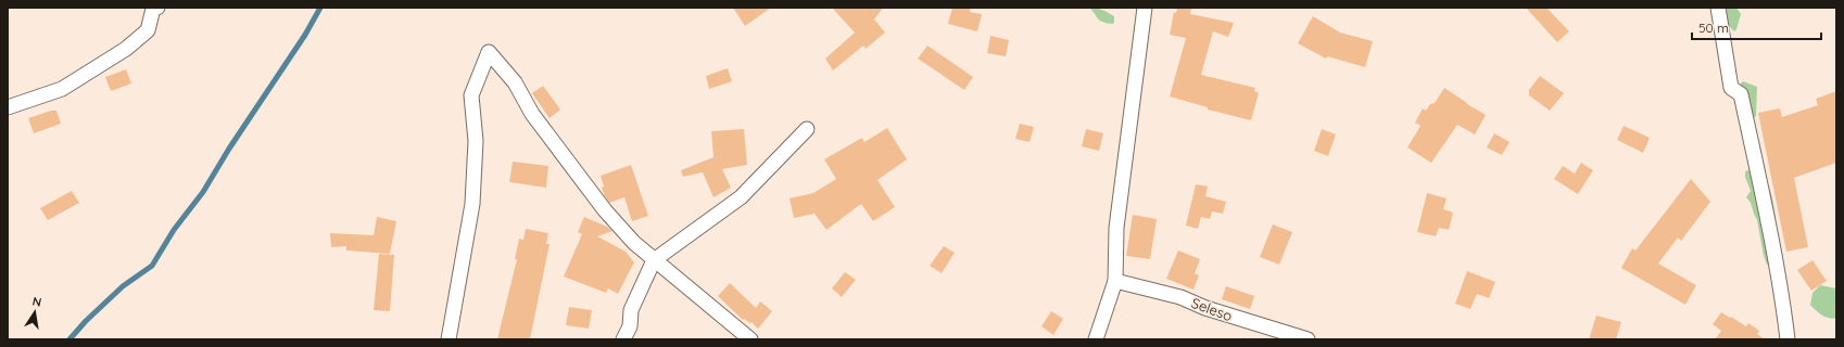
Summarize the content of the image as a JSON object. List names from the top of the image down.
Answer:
{
  "streets": {
    "street": ["Seleso"]
  },
  "scale_bar": "50 m",
  "north": "top"
}
